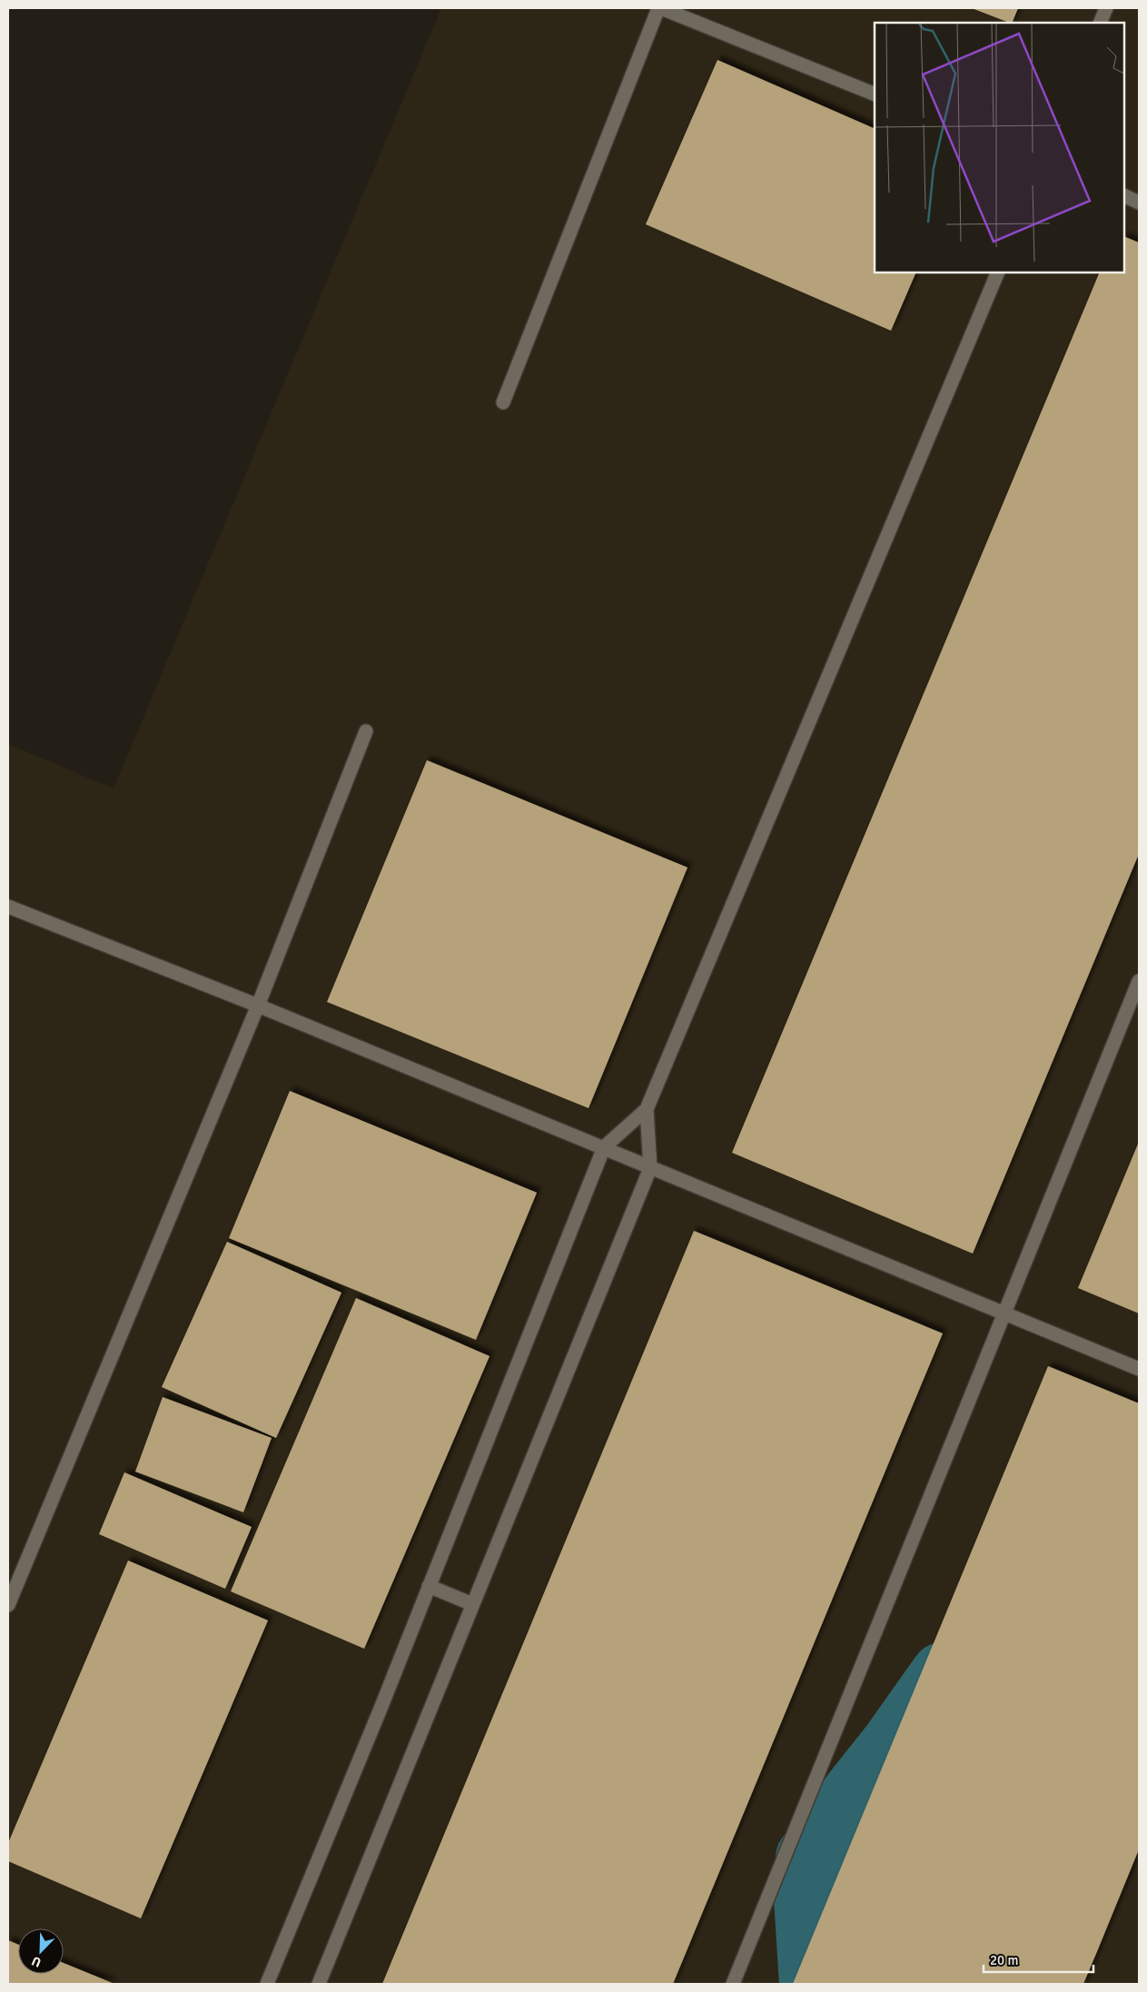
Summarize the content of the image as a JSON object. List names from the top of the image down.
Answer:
{
  "scale_bar": "20 m",
  "north": "bottom left"
}
